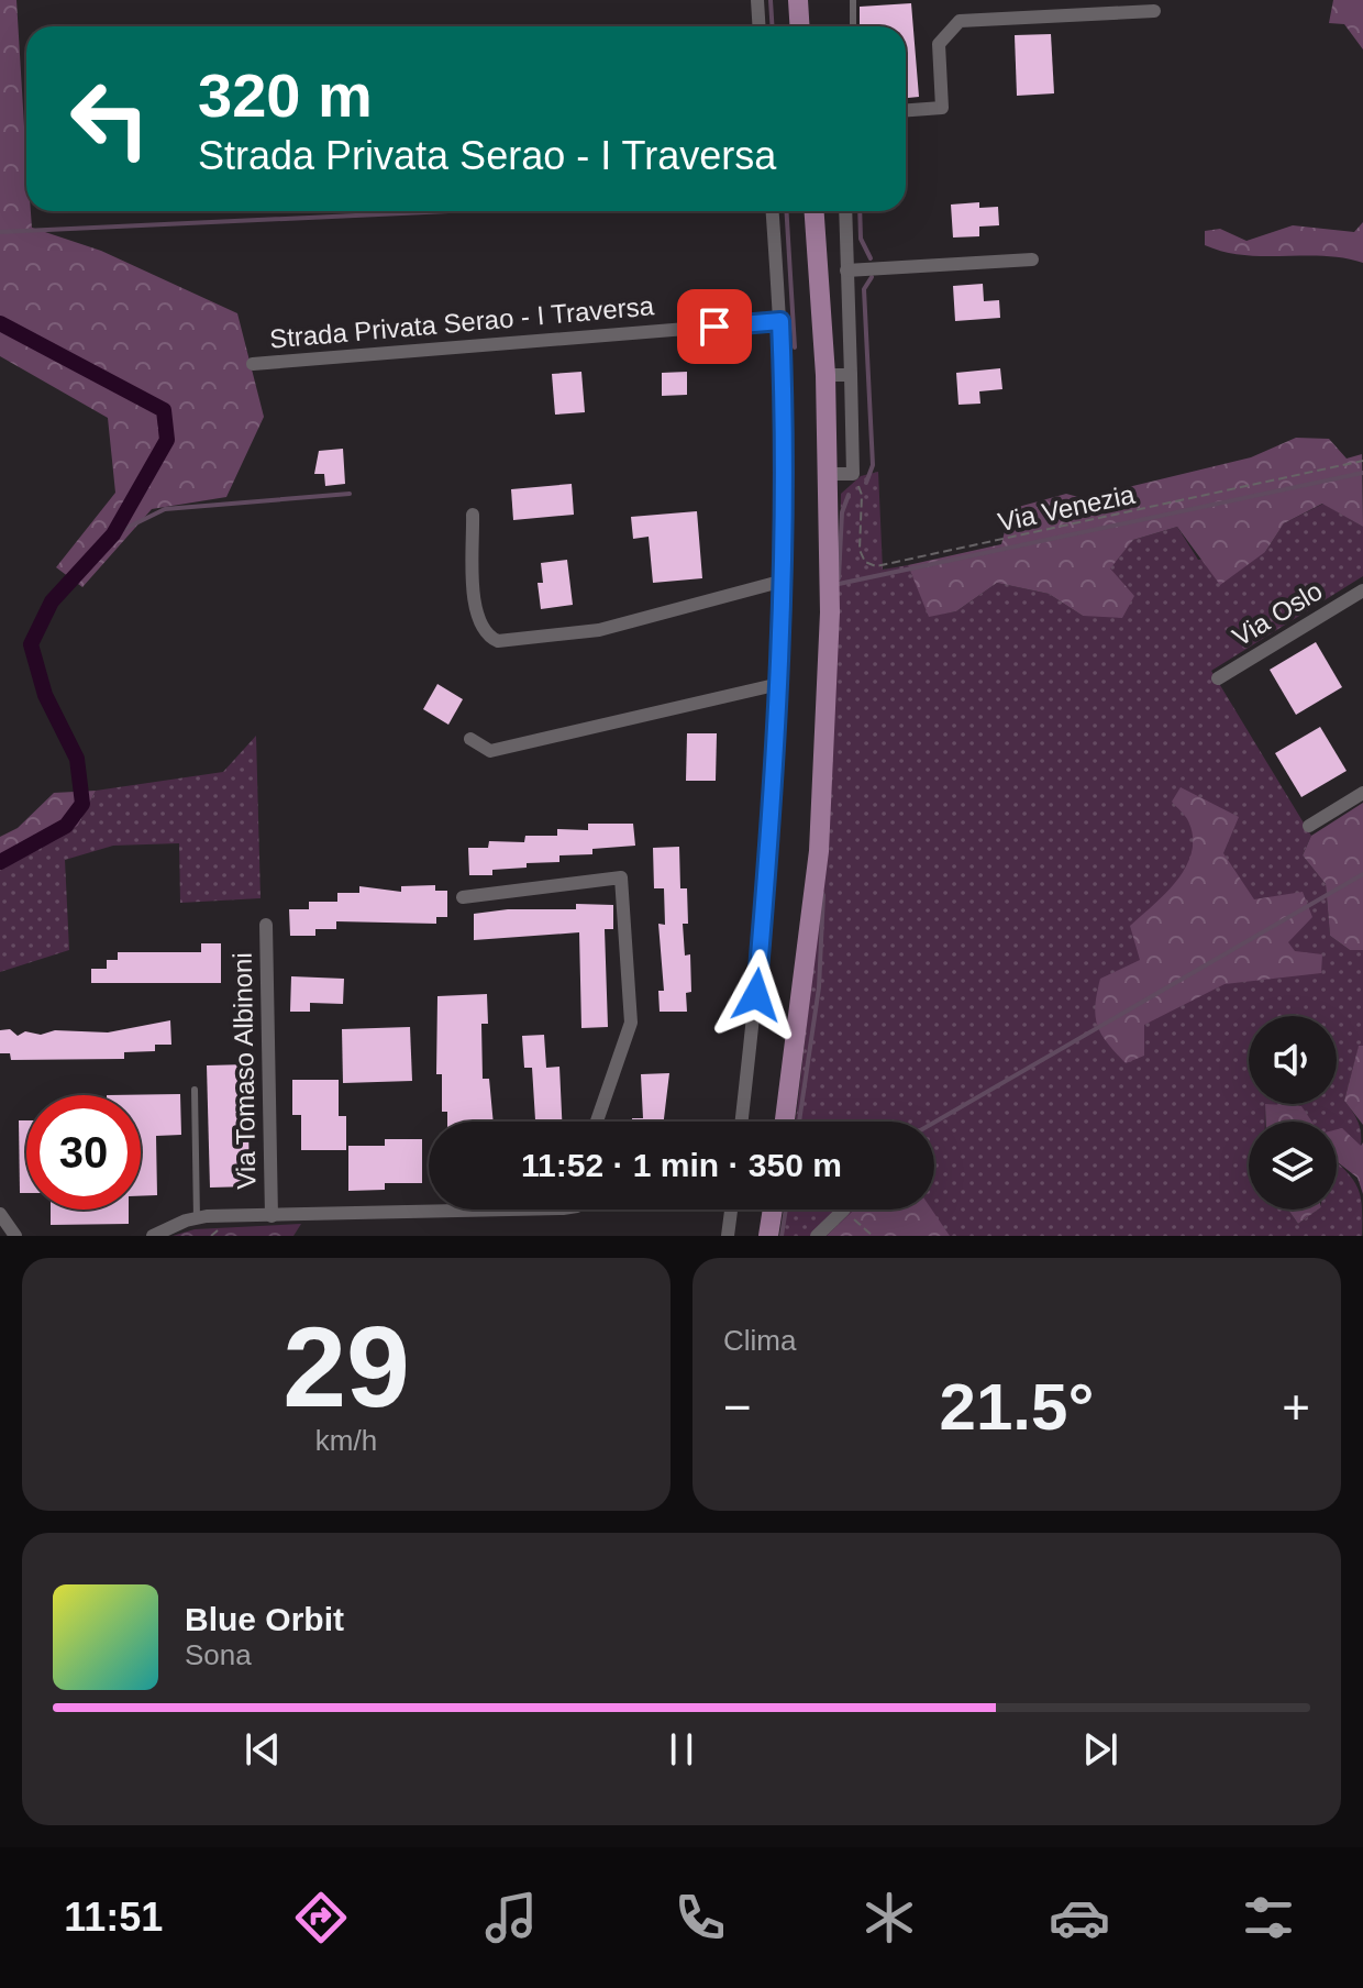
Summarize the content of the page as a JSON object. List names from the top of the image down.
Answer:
{
  "streets": {
    "street": ["Strada Privata Serao - I Traversa", "Via Oslo", "Via Tomaso Albinoni"],
    "path": ["Via Venezia"]
  },
  "page": {
    "turn": ["320 m", "Strada Privata Serao - I Traversa"],
    "limit": "30",
    "trip": "11:52 · 1 min · 350 m",
    "tile": [
      ["29", "km/h"],
      "Clima"
    ],
    "heat": ["−", "21.5°", "+"],
    "song": ["Blue Orbit", "Sona"],
    "tabs": "11:51"
  }
}
